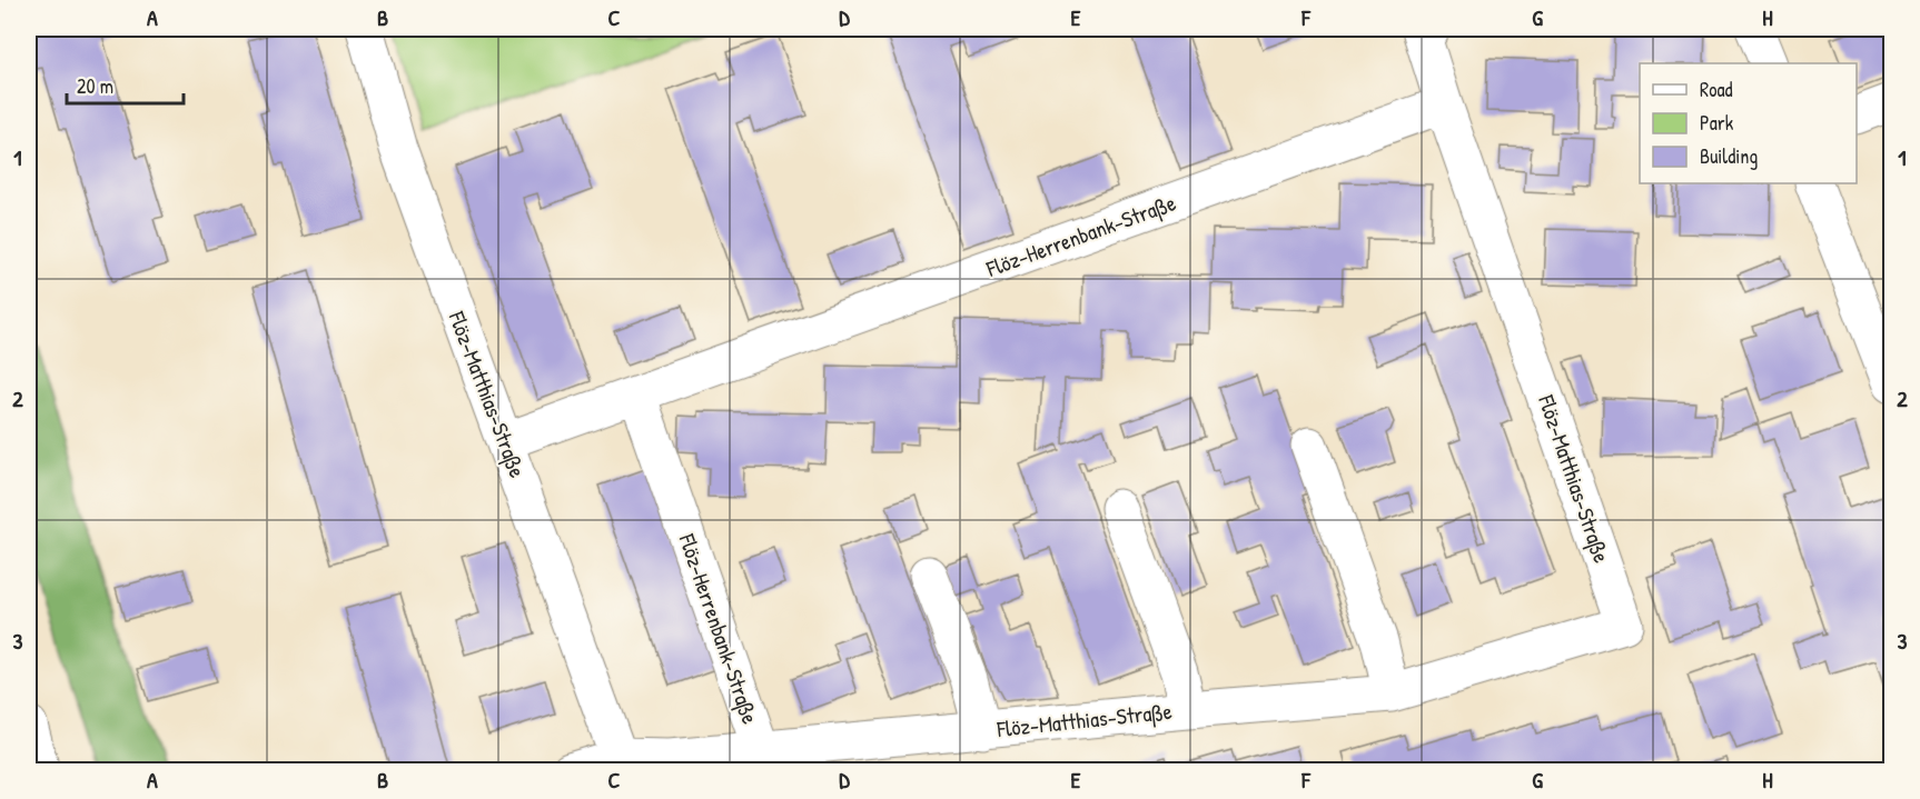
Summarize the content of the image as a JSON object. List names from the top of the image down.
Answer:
{
  "streets": {
    "street": ["Flöz-Herrenbank-Straße", "Flöz-Matthias-Straße"]
  },
  "crossings": [
    ["Flöz-Herrenbank-Straße", "Flöz-Matthias-Straße"]
  ],
  "legend": ["Road", "Park", "Building"],
  "scale_bar": "20 m",
  "grid": {
    "columns": [
      "A",
      "B",
      "C",
      "D",
      "E",
      "F",
      "G",
      "H"
    ],
    "rows": ["1", "2", "3"]
  }
}
